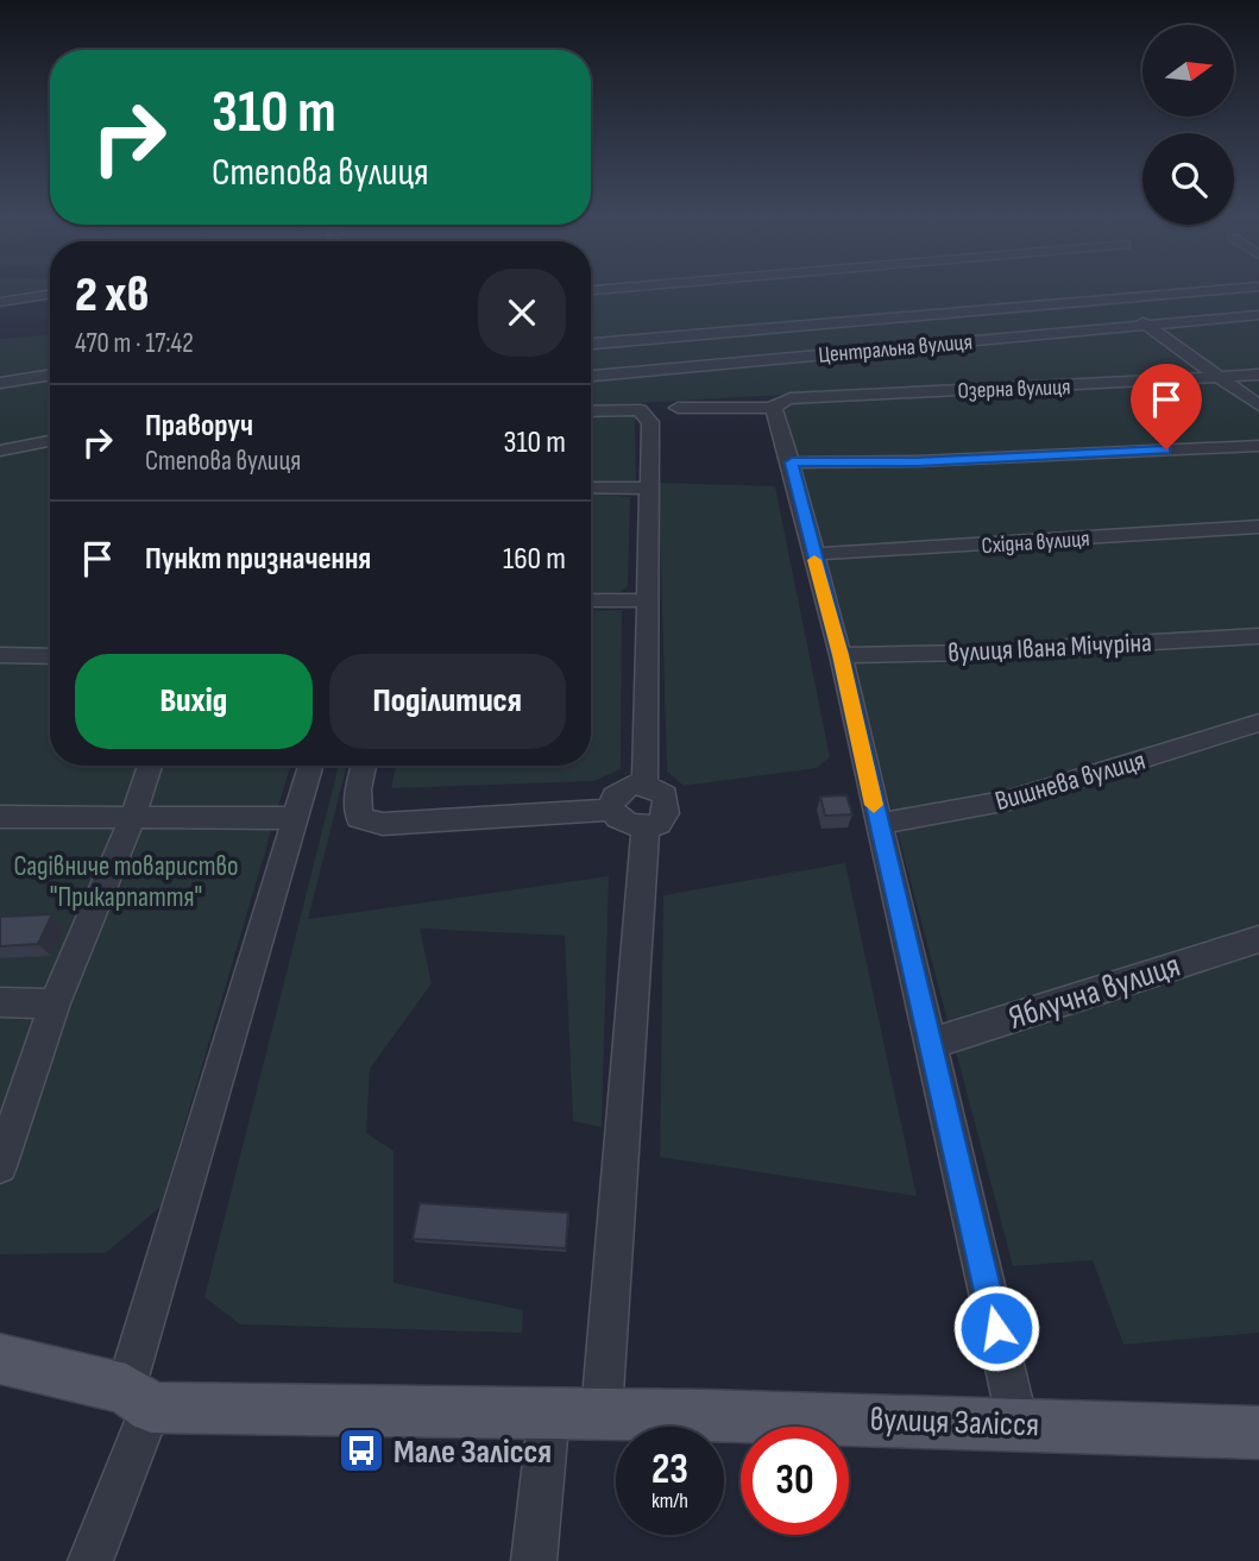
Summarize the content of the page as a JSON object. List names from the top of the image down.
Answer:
{
  "streets": {
    "main road": ["вулиця Залісся"],
    "street": [
      "Центральна вулиця",
      "Озерна вулиця",
      "Східна вулиця",
      "вулиця Івана Мічуріна",
      "Вишнева вулиця",
      "Яблучна вулиця"
    ]
  },
  "parks": ["Садівниче товариство \"Прикарпаття\""],
  "places": {
    "bus stop": ["Мале Залісся"]
  },
  "north": "right",
  "page": {
    "turn": ["310 m", "Степова вулиця"],
    "heading": ["2 хв", "470 m · 17:42"],
    "list": [
      {
        "name": "Праворуч",
        "note": "Степова вулиця",
        "value": "310 m"
      },
      {
        "name": "Пункт призначення",
        "value": "160 m"
      }
    ],
    "buttons": ["Вихід", "Поділитися"],
    "speed": "23 km/h",
    "limit": "30"
  }
}
